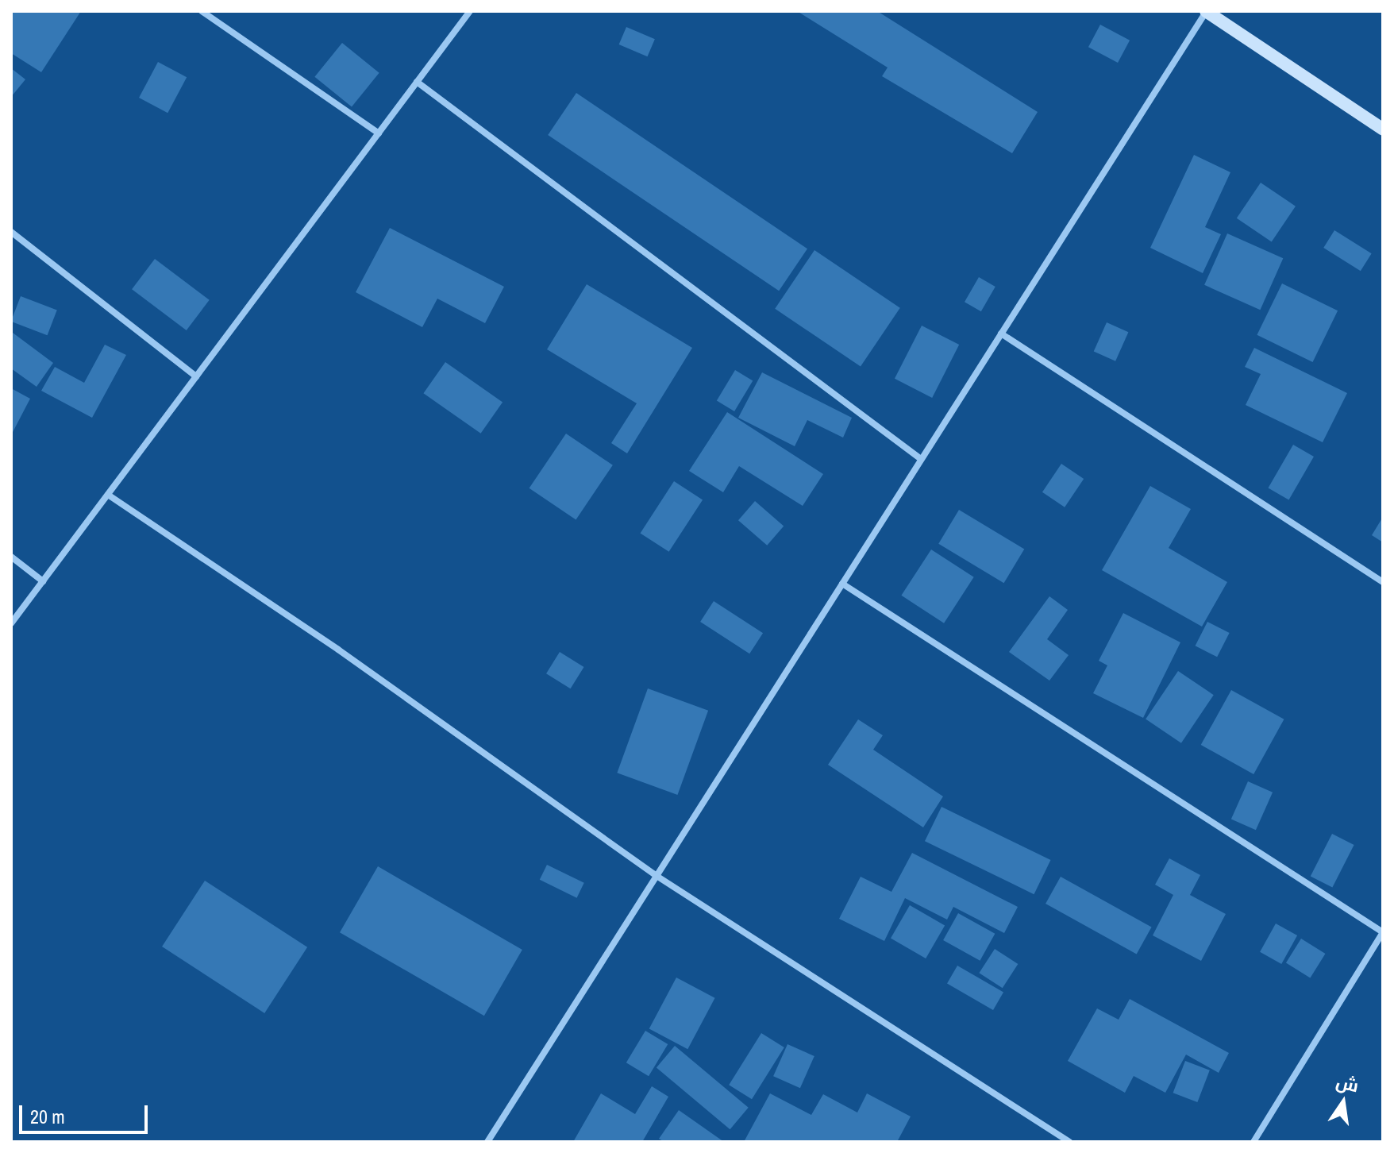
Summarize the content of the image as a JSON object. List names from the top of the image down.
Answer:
{
  "scale_bar": "20 m",
  "north": "top"
}
